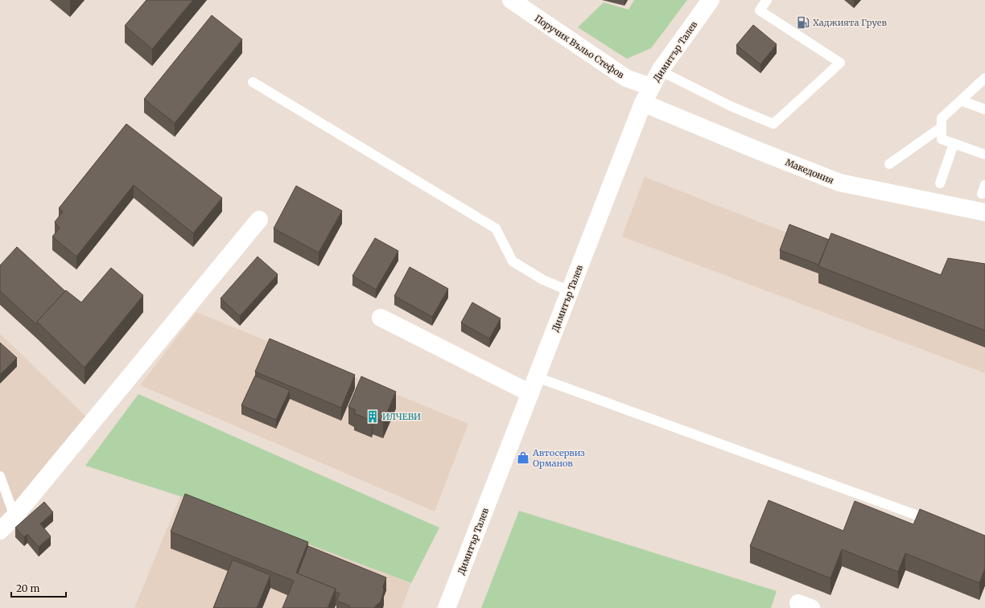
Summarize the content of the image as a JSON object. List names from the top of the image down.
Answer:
{
  "streets": {
    "street": ["Поручик Въльо Стефов", "Димитър Талев", "Македония"]
  },
  "crossings": [
    ["Поручик Въльо Стефов", "Димитър Талев"],
    ["Димитър Талев", "Македония"]
  ],
  "places": {
    "fuel station": ["Хаджията Груев"],
    "building": ["ИЛЧЕВИ"],
    "shop": ["Автосервиз Орманов"]
  },
  "scale_bar": "20 m"
}
